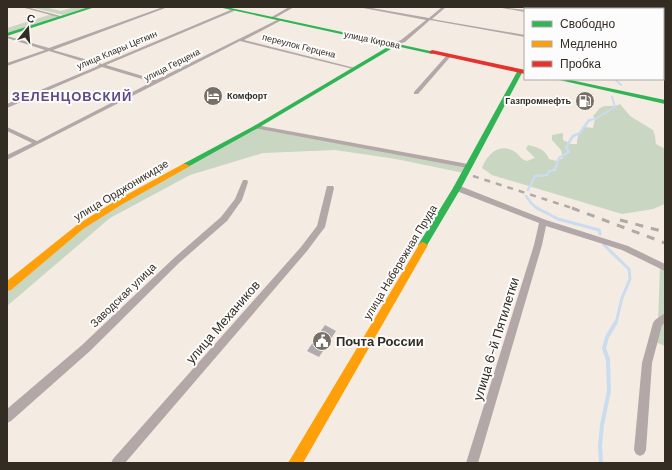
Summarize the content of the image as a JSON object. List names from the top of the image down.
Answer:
{
  "streets": {
    "main road": ["улица Кирова", "улица Орджоникидзе", "улица Набережная Пруда"],
    "street": [
      "переулок Герцена",
      "улица Клары Цеткин",
      "улица Герцена",
      "Заводская улица",
      "улица Механиков",
      "улица 6-й Пятилетки"
    ]
  },
  "crossings": [
    ["улица Кирова", "улица Клары Цеткин"],
    ["улица Кирова", "улица Герцена"],
    ["улица Кирова", "улица Орджоникидзе"],
    ["улица Кирова", "улица Набережная Пруда"],
    ["переулок Герцена", "улица Герцена"],
    ["переулок Герцена", "улица Орджоникидзе"]
  ],
  "districts": ["ЗЕЛЕНЦОВСКИЙ"],
  "places": {
    "hotel": ["Комфорт"],
    "fuel station": ["Газпромнефть"],
    "public building": ["Почта России"]
  },
  "legend": ["Свободно", "Медленно", "Пробка"],
  "north": "top"
}
